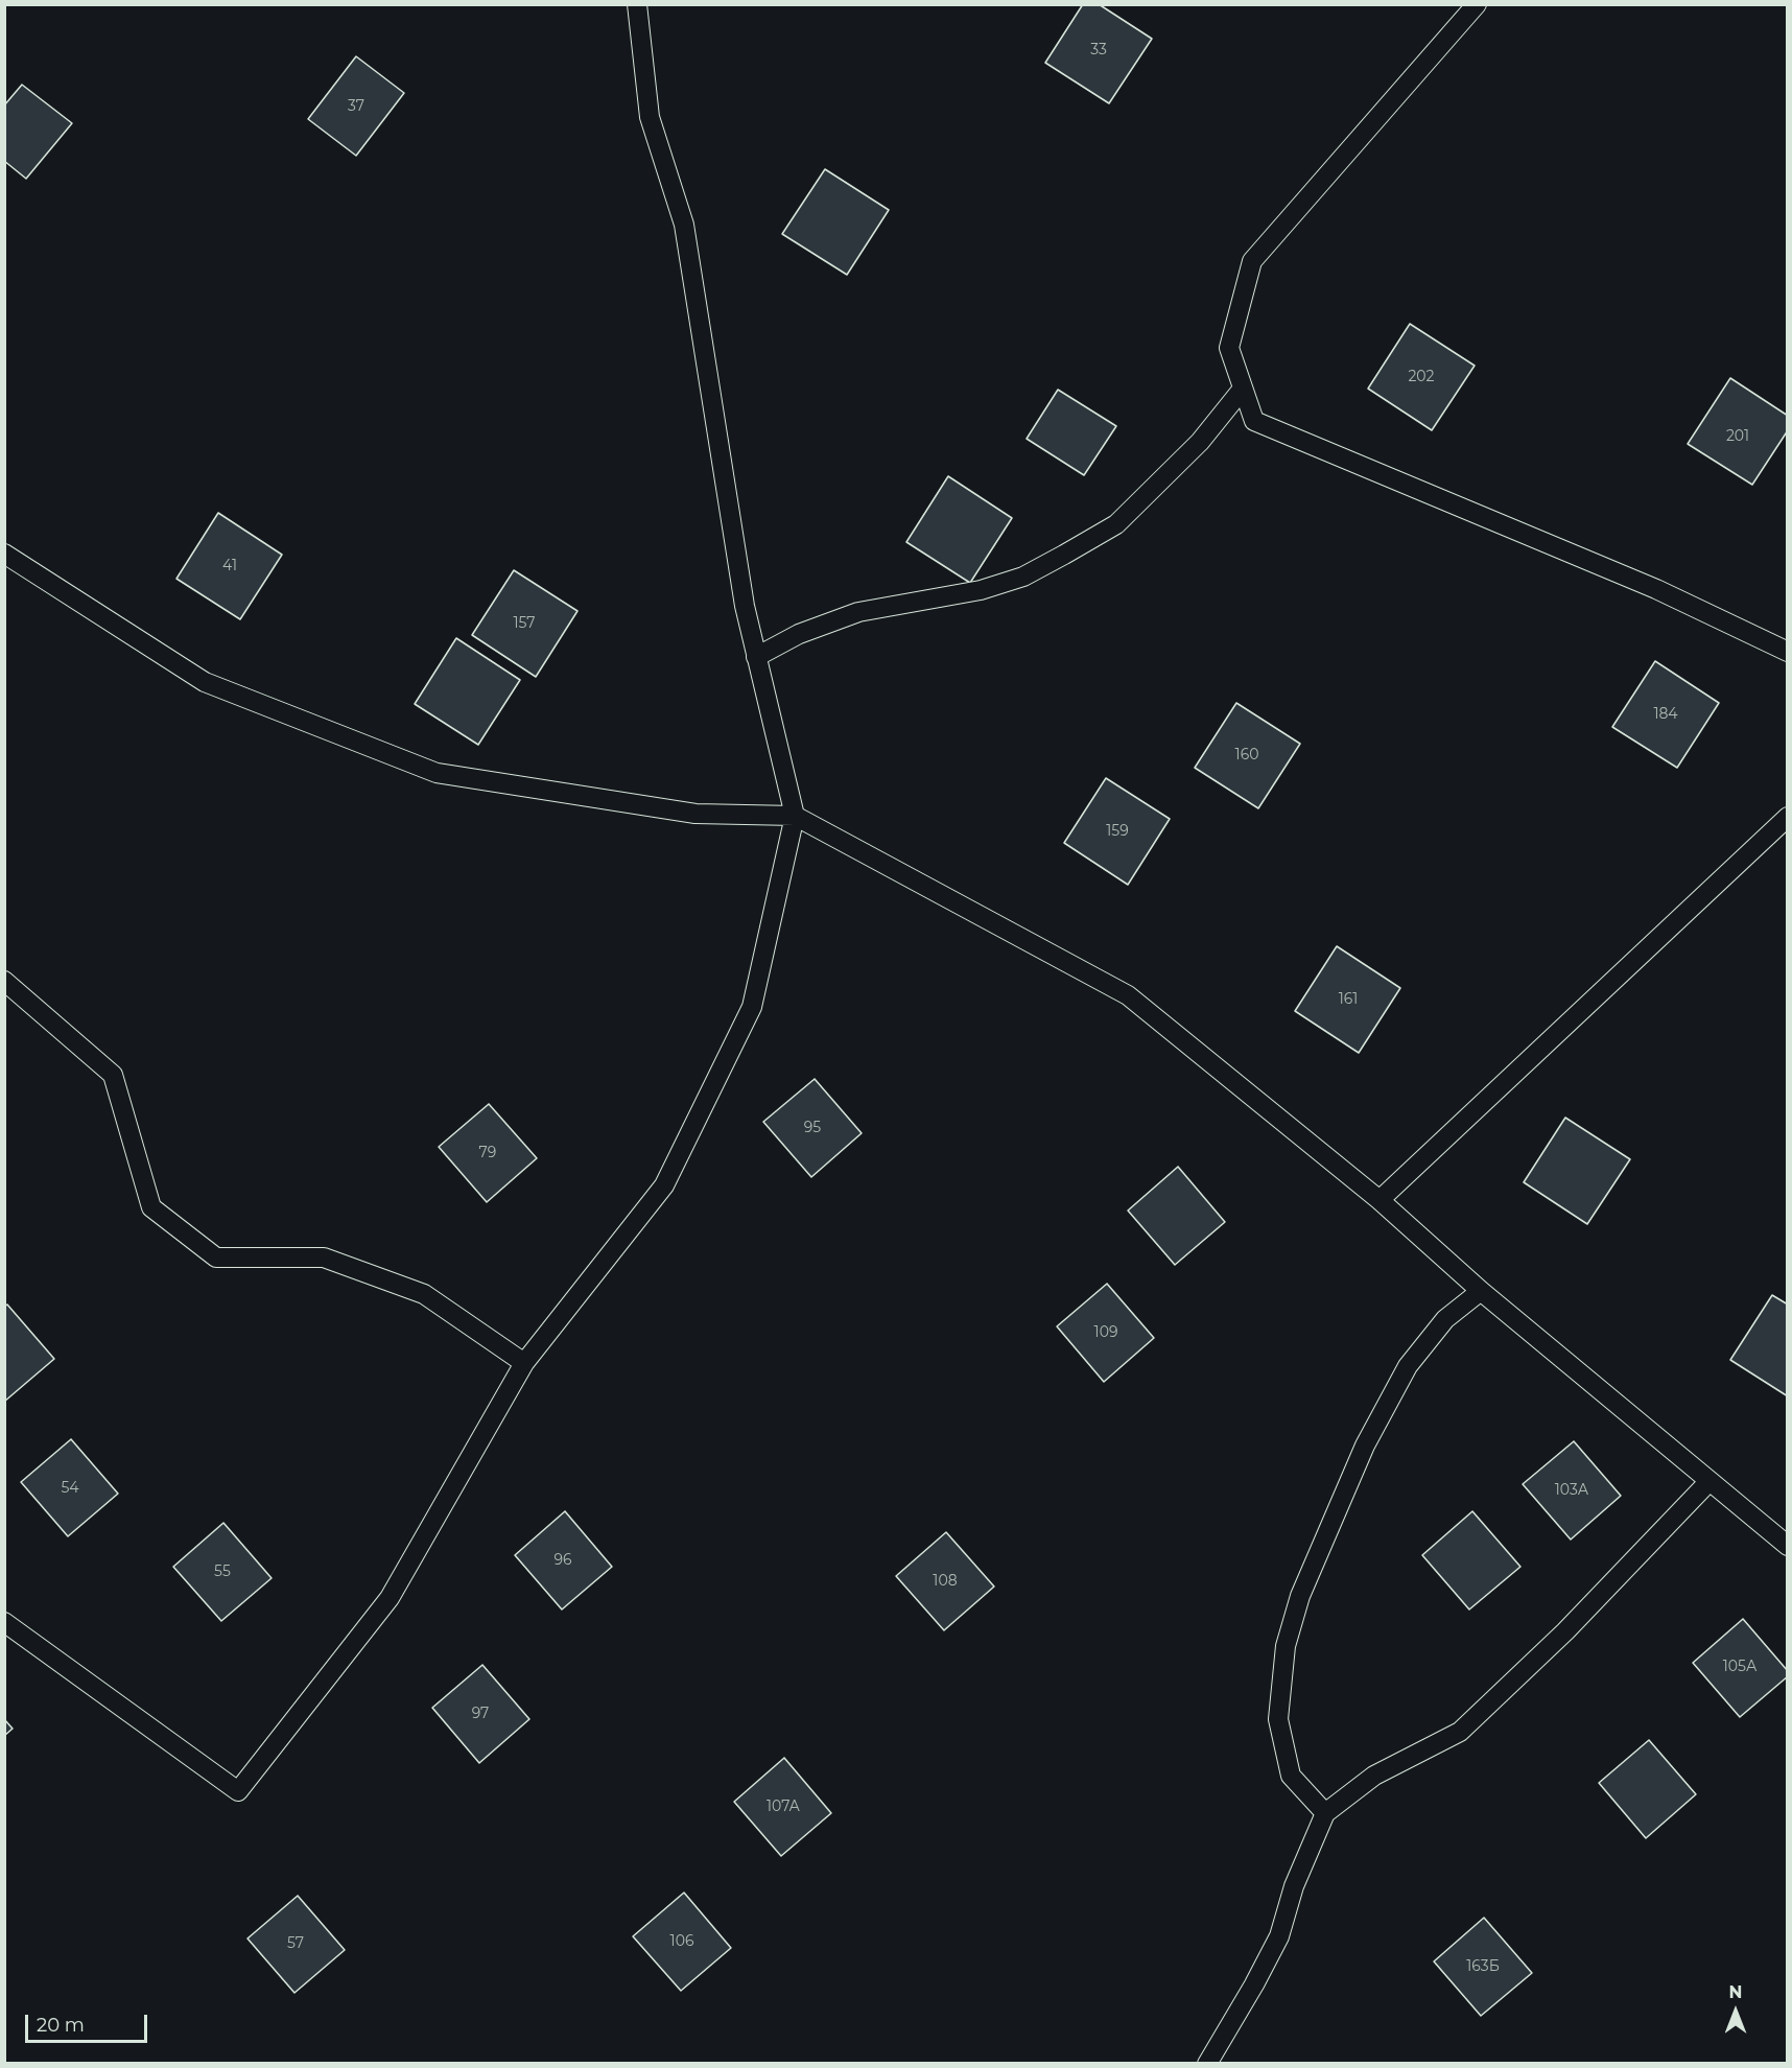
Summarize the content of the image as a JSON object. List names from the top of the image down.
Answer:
{
  "house_numbers": [
    "33",
    "37",
    "202",
    "201",
    "41",
    "157",
    "184",
    "160",
    "159",
    "161",
    "95",
    "79",
    "109",
    "54",
    "103А",
    "96",
    "55",
    "108",
    "105А",
    "97",
    "107А",
    "106",
    "57",
    "163Б"
  ],
  "scale_bar": "20 m",
  "north": "top"
}
